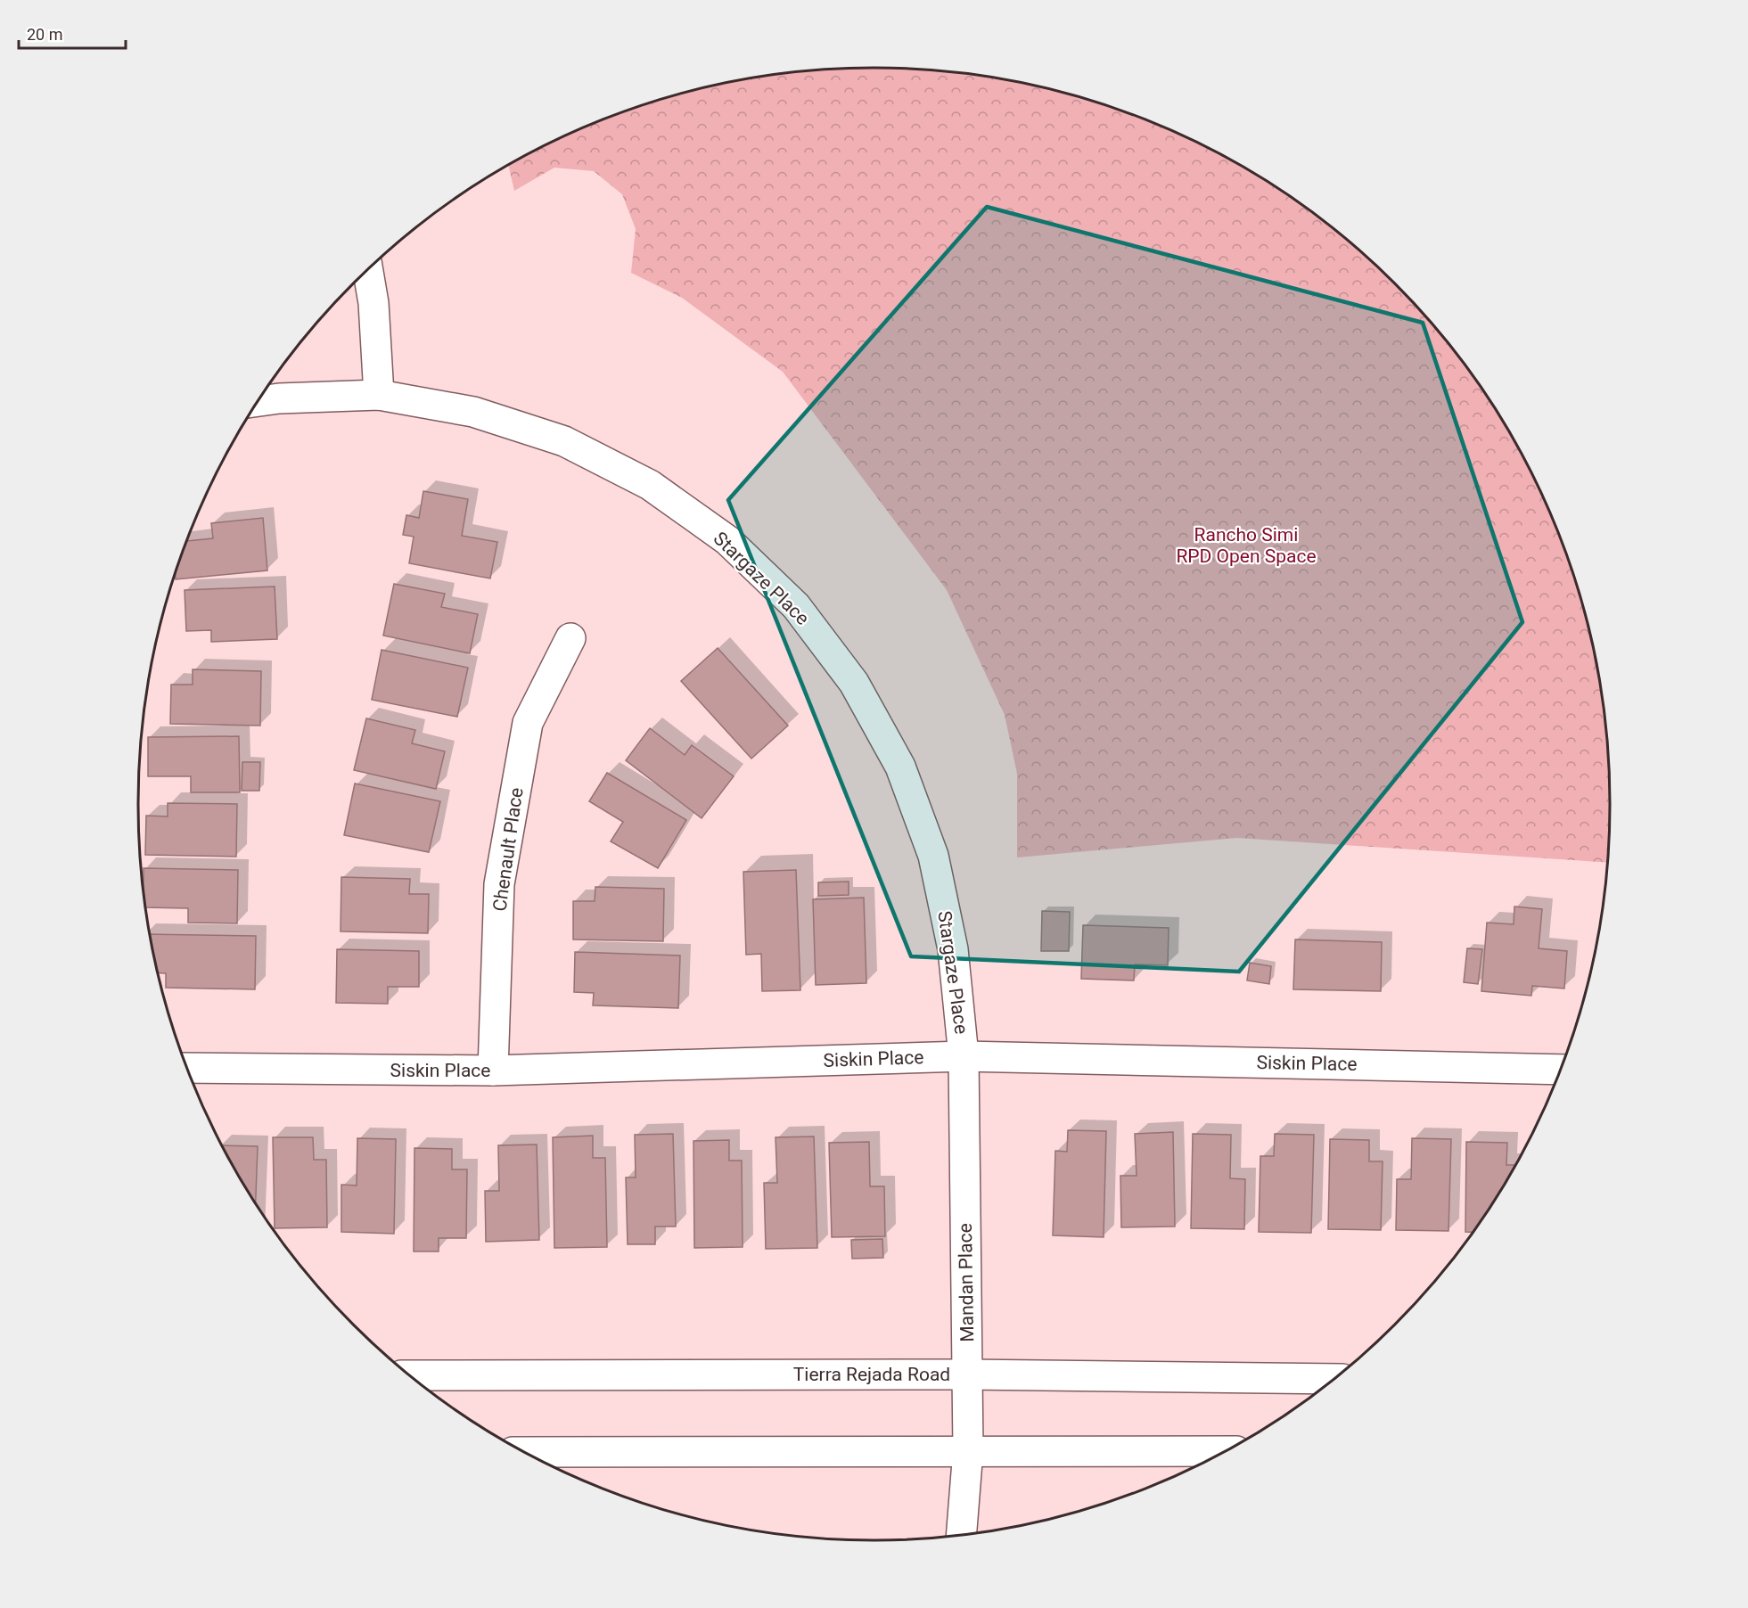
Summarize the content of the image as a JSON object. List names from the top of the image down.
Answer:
{
  "streets": {
    "street": [
      "Stargaze Place",
      "Chenault Place",
      "Siskin Place",
      "Mandan Place",
      "Tierra Rejada Road"
    ]
  },
  "crossings": [
    ["Stargaze Place", "Siskin Place"],
    ["Stargaze Place", "Mandan Place"],
    ["Chenault Place", "Siskin Place"],
    ["Siskin Place", "Mandan Place"],
    ["Mandan Place", "Tierra Rejada Road"]
  ],
  "parks": ["Rancho Simi RPD Open Space"],
  "scale_bar": "20 m"
}
